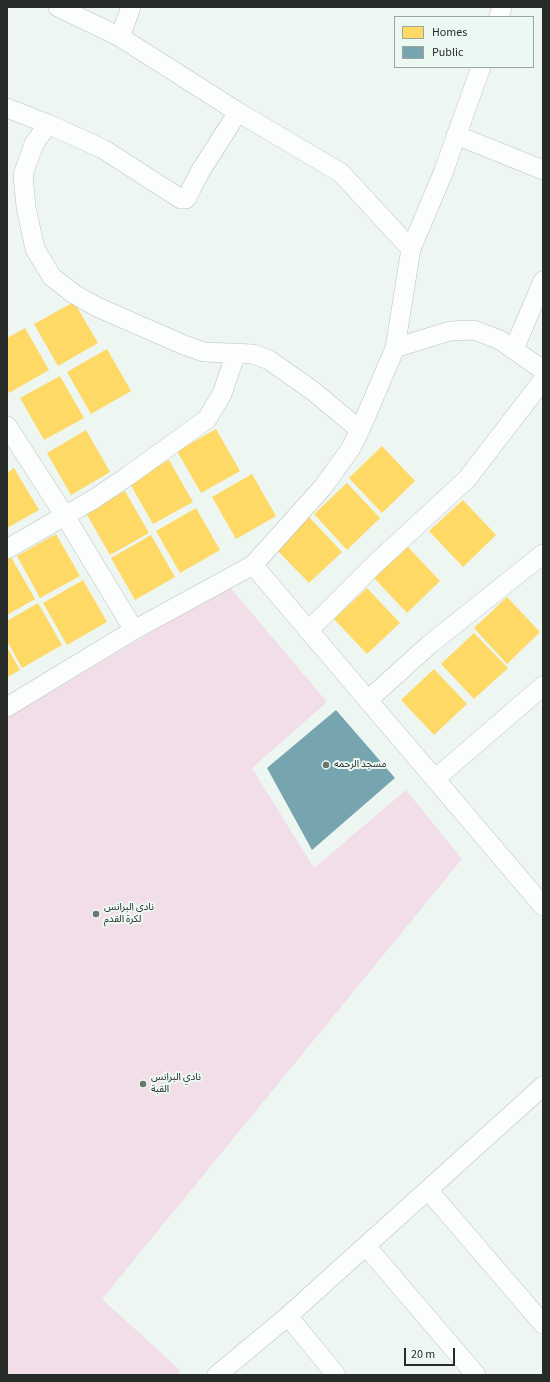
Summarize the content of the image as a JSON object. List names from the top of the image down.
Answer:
{
  "places": ["مسجد الرحمه", "نادي البرانس لكرة القدم", "نادي البرانس القبة"],
  "legend": ["Homes", "Public"],
  "scale_bar": "20 m"
}
